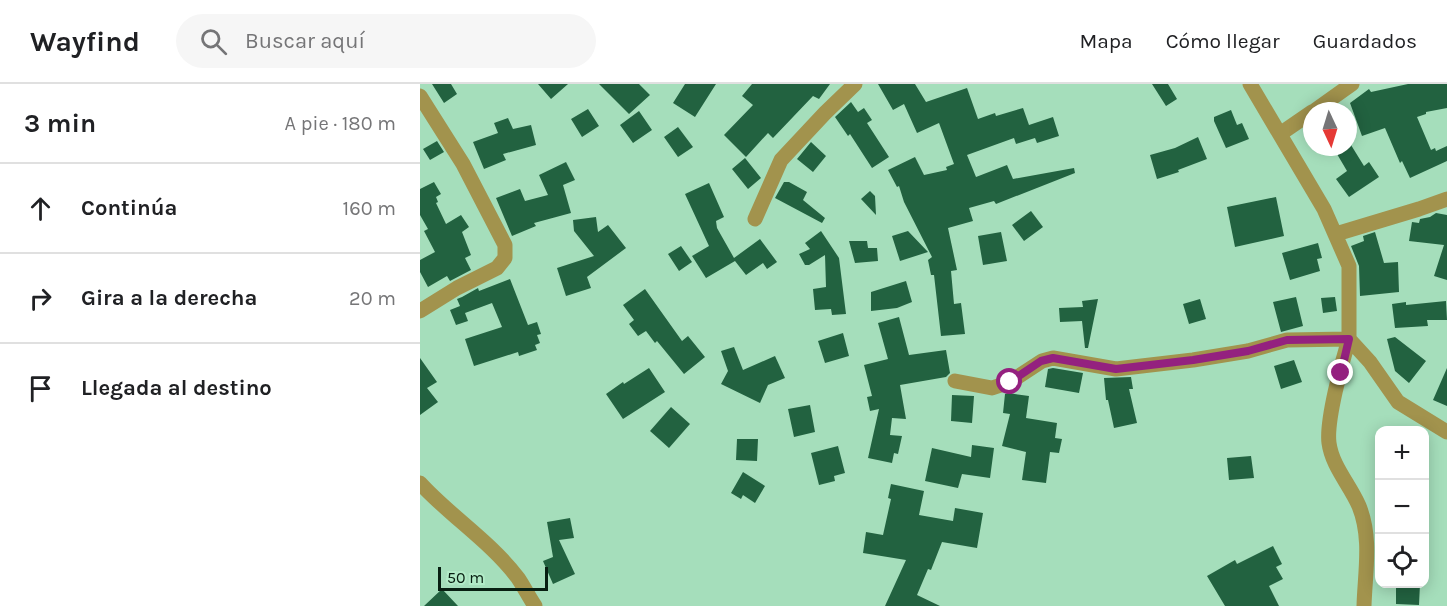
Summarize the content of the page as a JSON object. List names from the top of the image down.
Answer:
{
  "scale_bar": "50 m",
  "north": "bottom",
  "page": {
    "header": "Wayfind",
    "search": "Buscar aquí",
    "nav": ["Mapa", "Cómo llegar", "Guardados"],
    "heading": ["3 min", "A pie · 180 m"],
    "list": [
      ["Continúa", "160 m"],
      ["Gira a la derecha", "20 m"],
      "Llegada al destino"
    ],
    "map_buttons": ["+", "−"],
    "scale": "50 m"
  }
}
